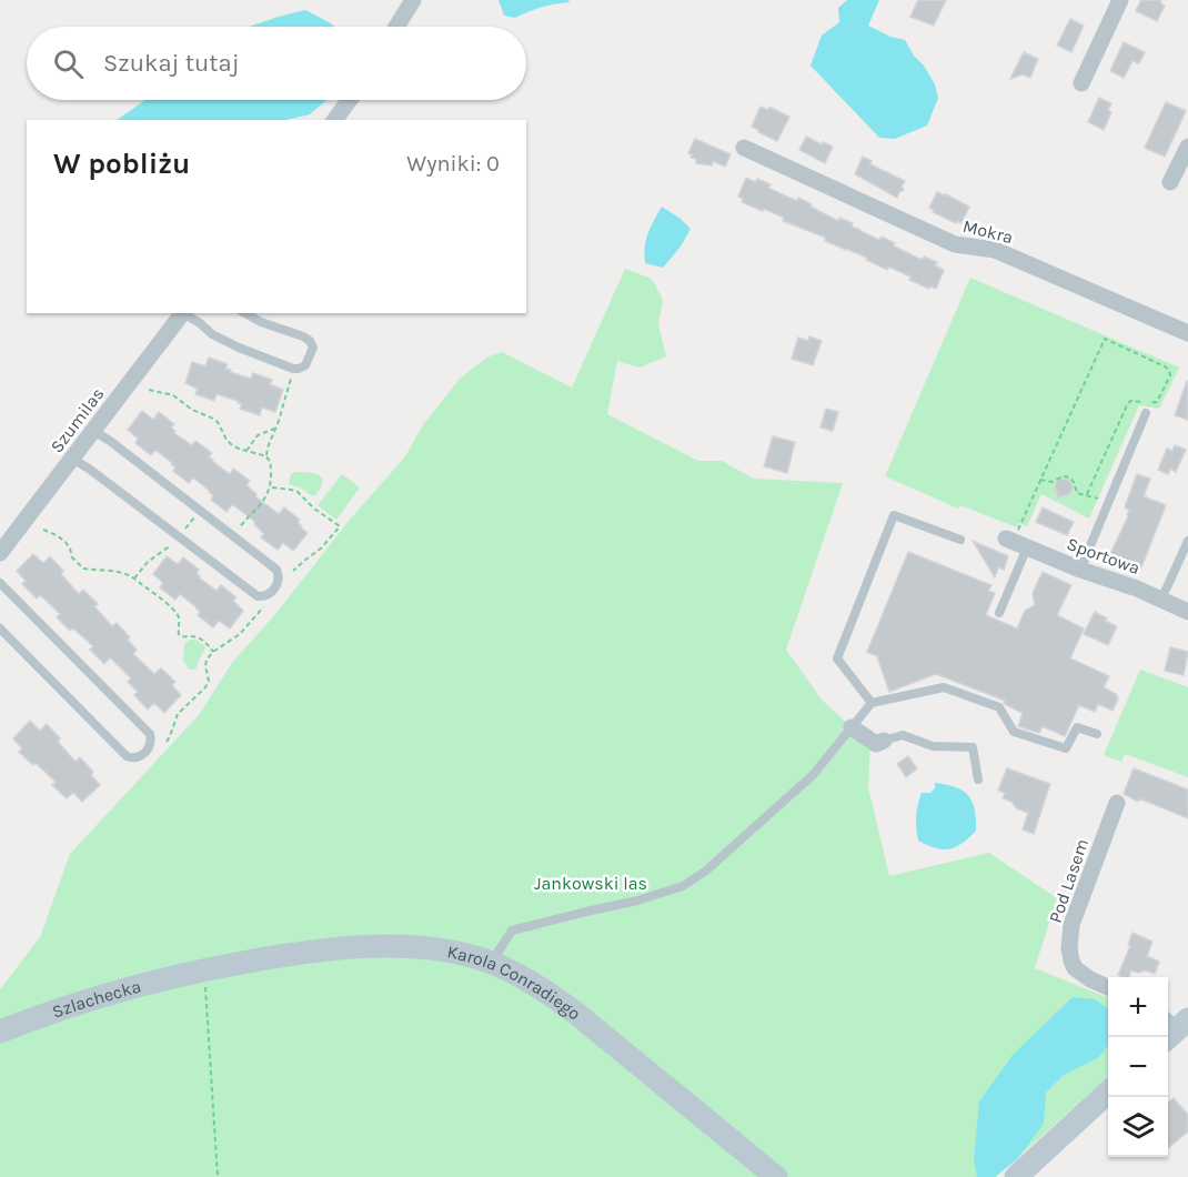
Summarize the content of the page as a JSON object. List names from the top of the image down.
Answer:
{
  "streets": {
    "street": [
      "Mokra",
      "Szumilas",
      "Sportowa",
      "Pod Lasem",
      "Karola Conradiego",
      "Szlachecka"
    ]
  },
  "crossings": [
    ["Karola Conradiego", "Szlachecka"]
  ],
  "parks": ["Jankowski las"],
  "page": {
    "search": "Szukaj tutaj",
    "heading": ["W pobliżu", "Wyniki: 0"],
    "map_buttons": ["+", "−"]
  }
}
